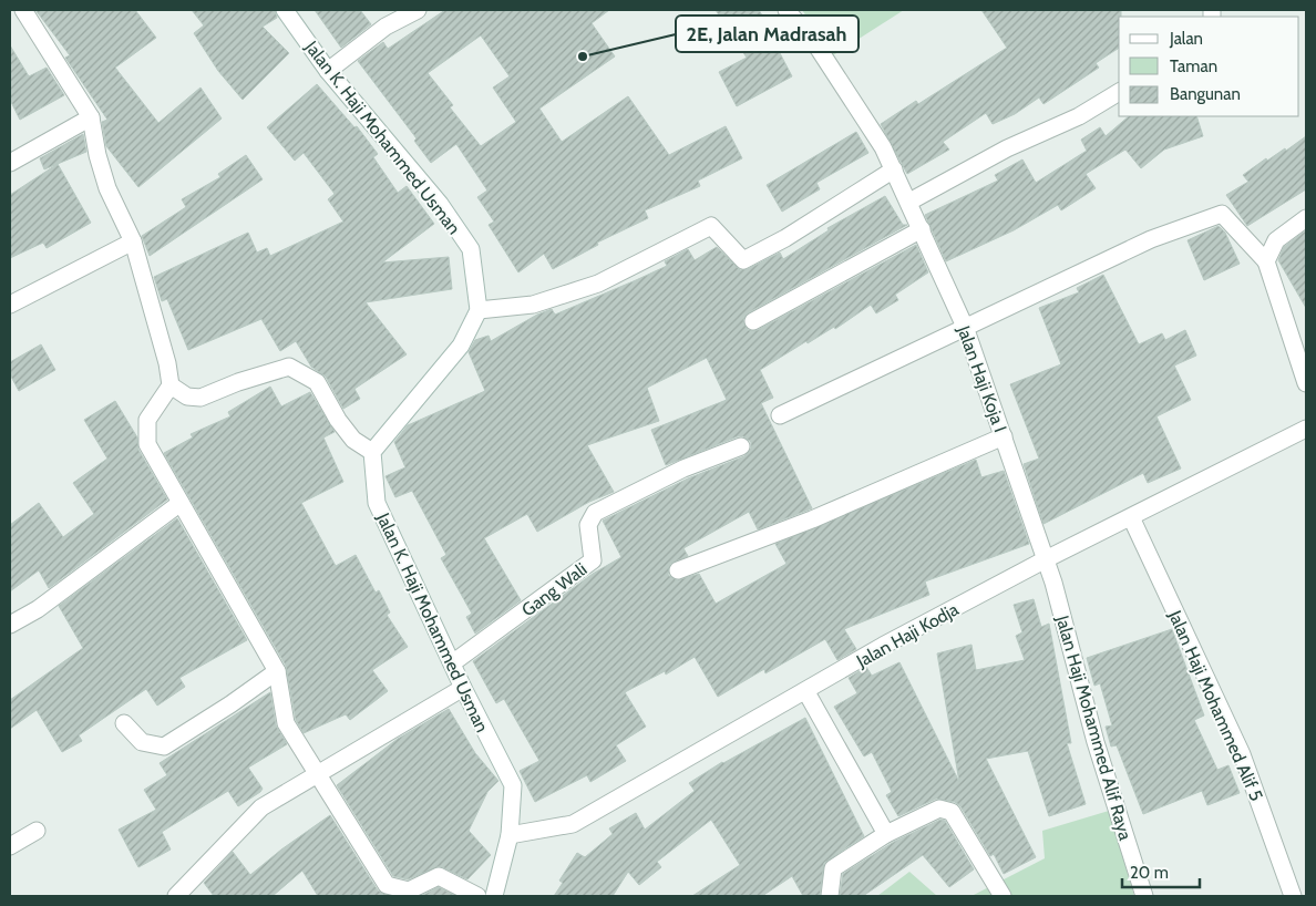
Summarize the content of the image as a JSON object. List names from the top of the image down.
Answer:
{
  "streets": {
    "street": [
      "Jalan K. Haji Mohammed Usman",
      "Jalan Haji Koja I",
      "Gang Wali",
      "Jalan Haji Kodja",
      "Jalan Haji Mohammed Alif 5",
      "Jalan Haji Mohammed Alif Raya"
    ]
  },
  "crossings": [
    ["Jalan K. Haji Mohammed Usman", "Gang Wali"],
    ["Jalan K. Haji Mohammed Usman", "Jalan Haji Kodja"],
    ["Jalan Haji Koja I", "Jalan Haji Kodja"],
    ["Jalan Haji Koja I", "Jalan Haji Mohammed Alif Raya"],
    ["Jalan Haji Kodja", "Jalan Haji Mohammed Alif 5"],
    ["Jalan Haji Kodja", "Jalan Haji Mohammed Alif Raya"]
  ],
  "places": ["2E, Jalan Madrasah"],
  "legend": ["Jalan", "Taman", "Bangunan"],
  "scale_bar": "20 m"
}
